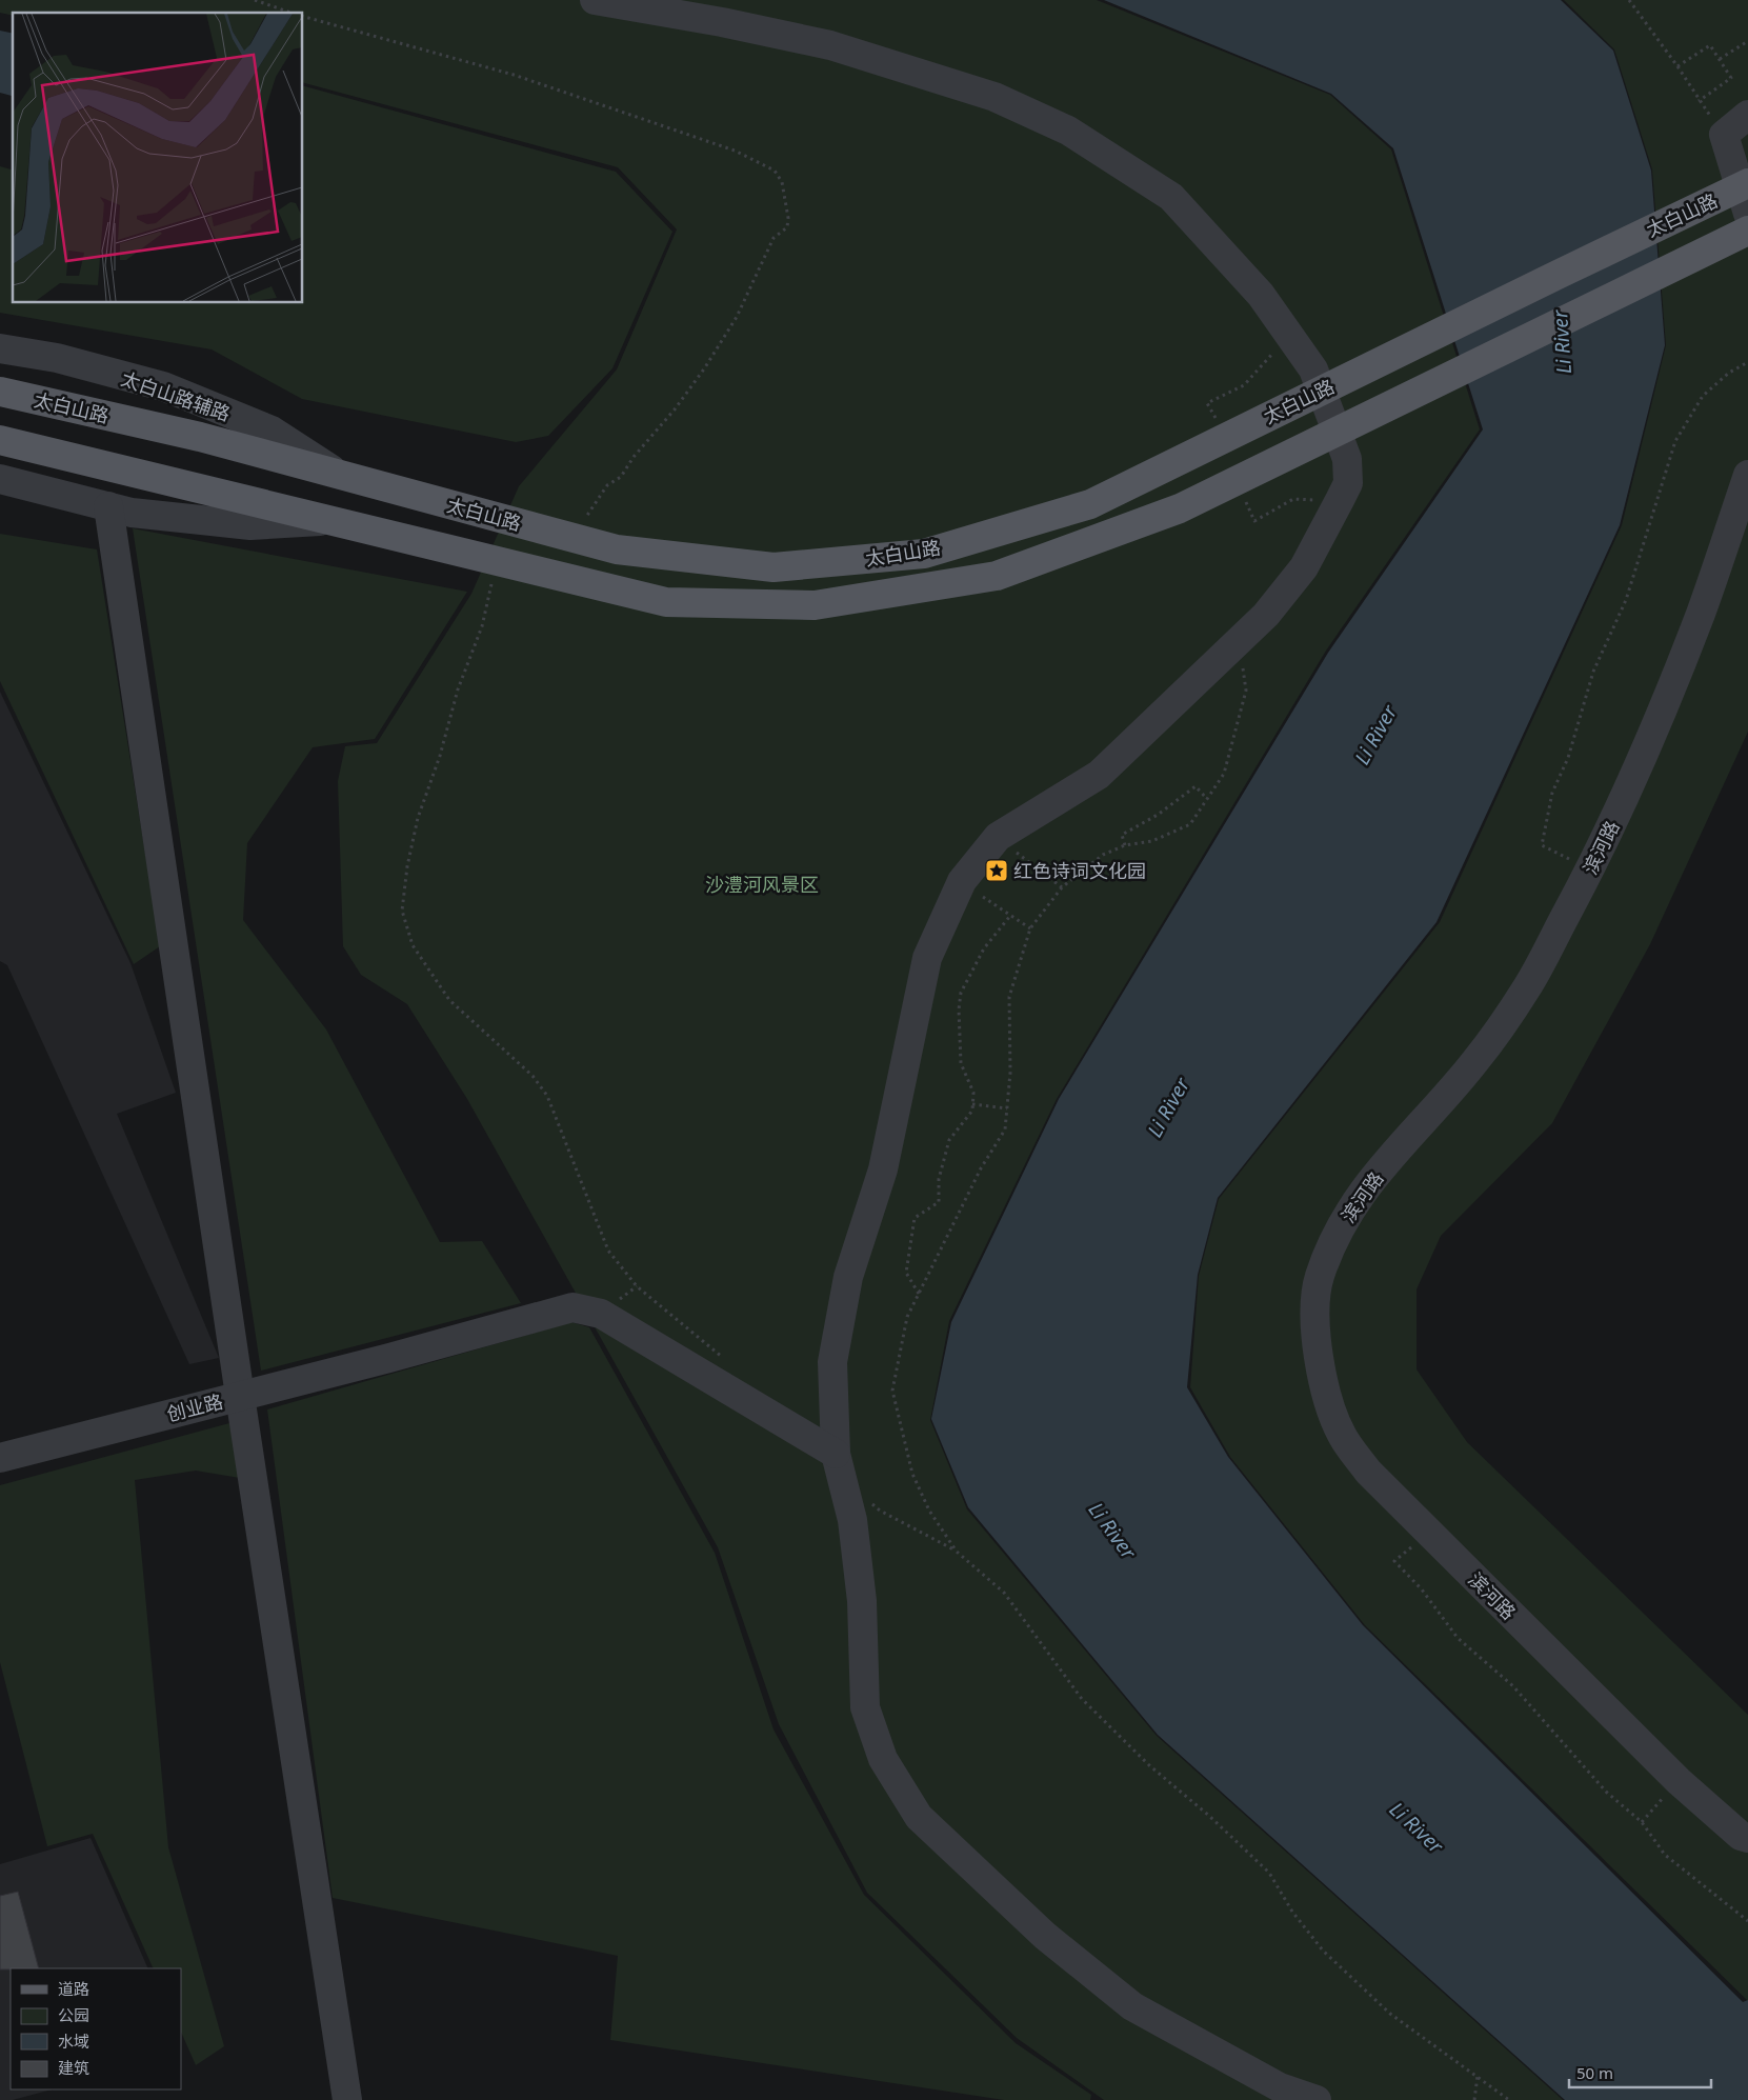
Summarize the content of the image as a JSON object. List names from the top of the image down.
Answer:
{
  "streets": {
    "main road": ["太白山路"],
    "street": ["太白山路辅路", "滨河路", "创业路"]
  },
  "crossings": [
    ["太白山路", "太白山路辅路"]
  ],
  "water": ["Li River"],
  "parks": ["沙澧河风景区"],
  "places": {
    "place": ["红色诗词文化园"]
  },
  "legend": [
    "道路",
    "公园",
    "水域",
    "建筑"
  ],
  "scale_bar": "50 m"
}
